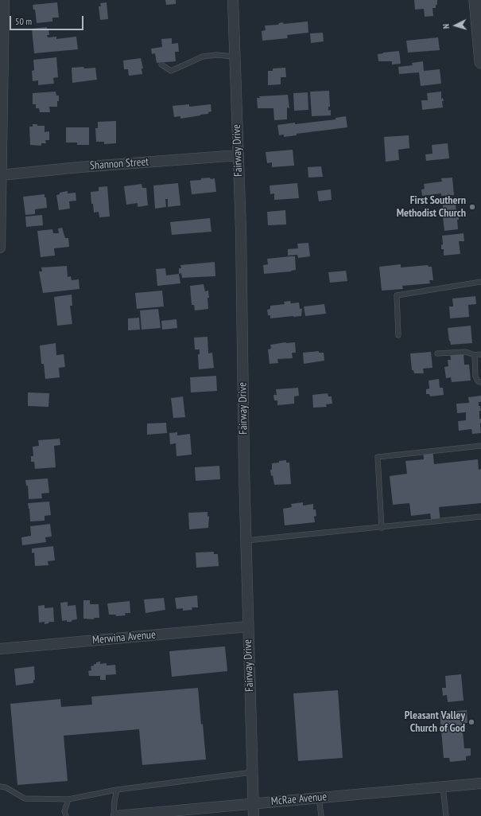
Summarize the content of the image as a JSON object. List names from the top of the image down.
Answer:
{
  "streets": {
    "street": [
      "Fairway Drive",
      "Shannon Street",
      "Merwina Avenue",
      "McRae Avenue"
    ]
  },
  "crossings": [
    ["Fairway Drive", "Shannon Street"],
    ["Fairway Drive", "Merwina Avenue"],
    ["Fairway Drive", "McRae Avenue"]
  ],
  "places": ["First Southern Methodist Church", "Pleasant Valley Church of God"],
  "scale_bar": "50 m",
  "north": "left"
}
